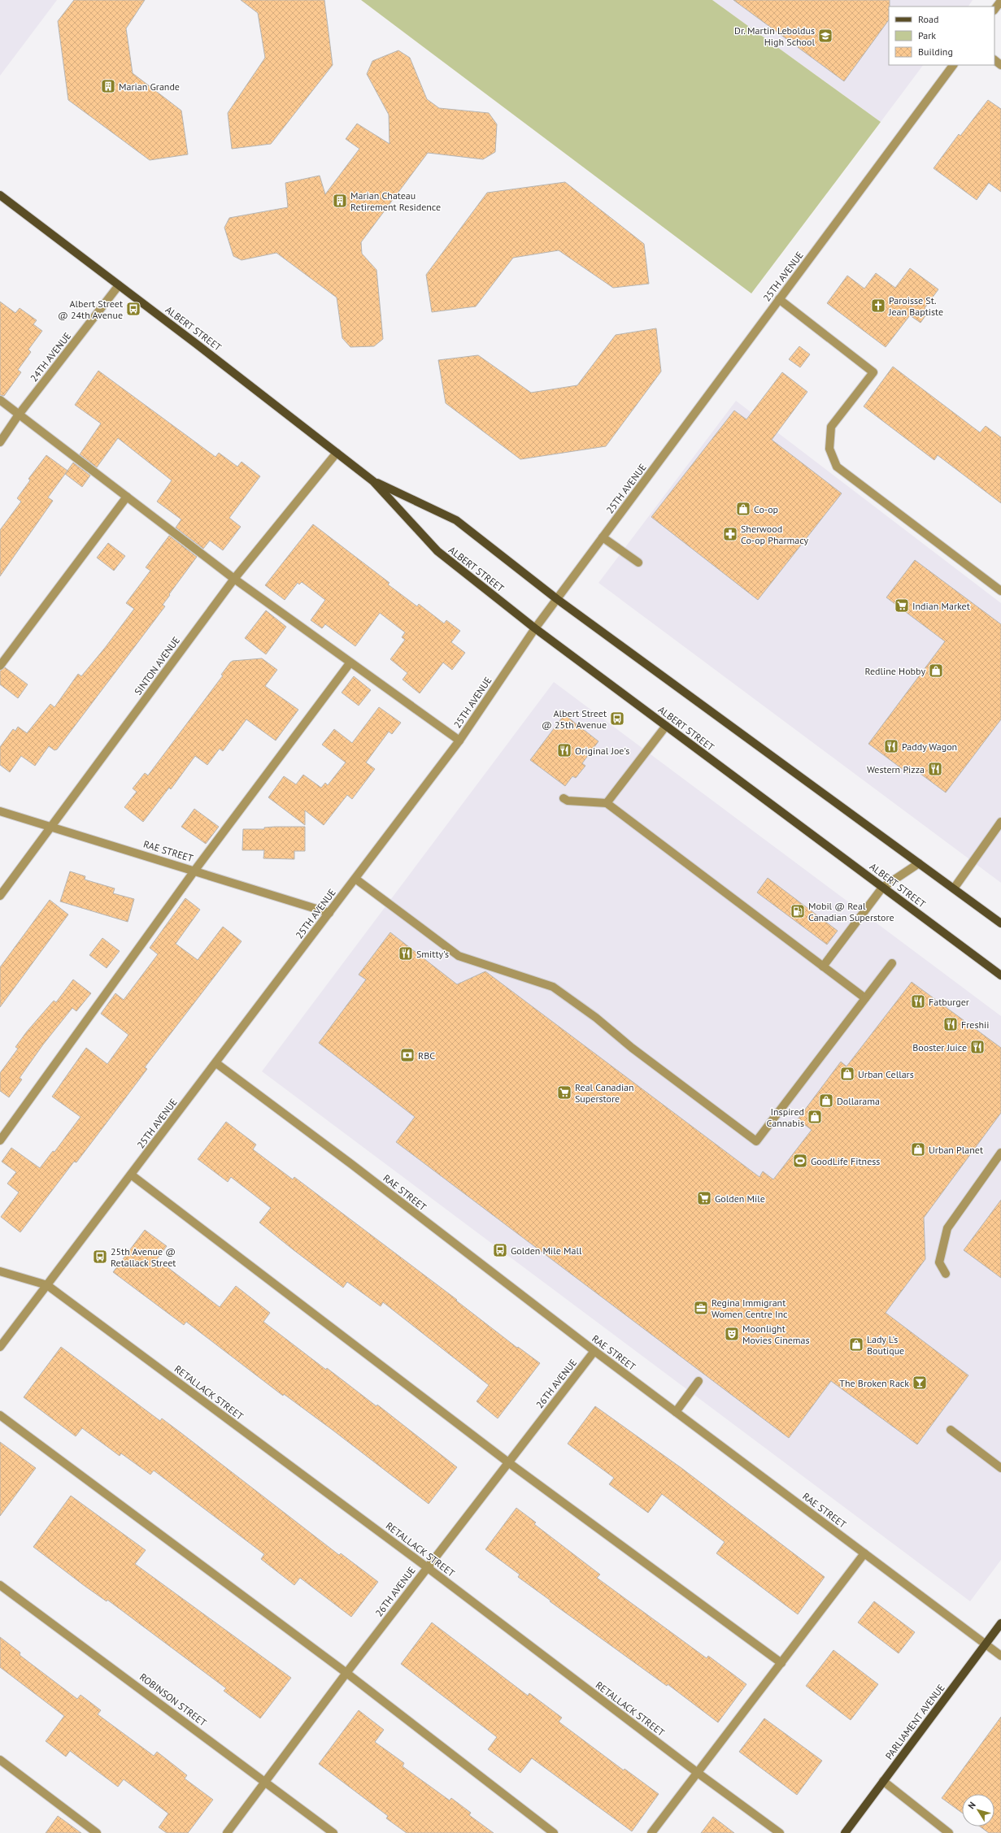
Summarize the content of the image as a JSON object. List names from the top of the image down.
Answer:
{
  "streets": {
    "main road": ["ALBERT STREET", "PARLIAMENT AVENUE"],
    "street": [
      "25TH AVENUE",
      "24TH AVENUE",
      "SINTON AVENUE",
      "RAE STREET",
      "26TH AVENUE",
      "RETALLACK STREET",
      "ROBINSON STREET"
    ]
  },
  "crossings": [
    ["25TH AVENUE", "ALBERT STREET"],
    ["25TH AVENUE", "RAE STREET"],
    ["25TH AVENUE", "RETALLACK STREET"],
    ["ALBERT STREET", "24TH AVENUE"],
    ["ALBERT STREET", "SINTON AVENUE"],
    ["SINTON AVENUE", "RAE STREET"],
    ["RAE STREET", "26TH AVENUE"],
    ["RAE STREET", "PARLIAMENT AVENUE"],
    ["26TH AVENUE", "RETALLACK STREET"],
    ["26TH AVENUE", "ROBINSON STREET"]
  ],
  "places": {
    "school or university": ["Dr. Martin Leboldus High School"],
    "building": ["Marian Grande", "Marian Chateau Retirement Residence"],
    "church": ["Paroisse St. Jean Baptiste"],
    "bus stop": [
      "Albert Street @ 24th Avenue",
      "Albert Street @ 25th Avenue",
      "Golden Mile Mall",
      "25th Avenue @ Retallack Street"
    ],
    "shop": [
      "Co-op",
      "Redline Hobby",
      "Urban Cellars",
      "Dollarama",
      "Inspired Cannabis",
      "Urban Planet",
      "Lady L's Boutique"
    ],
    "pharmacy": ["Sherwood Co-op Pharmacy"],
    "supermarket": ["Indian Market", "Real Canadian Superstore", "Golden Mile"],
    "restaurant": [
      "Paddy Wagon",
      "Original Joe's",
      "Western Pizza",
      "Smitty's",
      "Fatburger",
      "Freshii",
      "Booster Juice"
    ],
    "fuel station": ["Mobil @ Real Canadian Superstore"],
    "bank": ["RBC"],
    "sports": ["GoodLife Fitness"],
    "office": ["Regina Immigrant Women Centre Inc"],
    "theatre": ["Moonlight Movies Cinemas"],
    "bar": ["The Broken Rack"]
  },
  "legend": ["Road", "Park", "Building"],
  "north": "top left"
}
